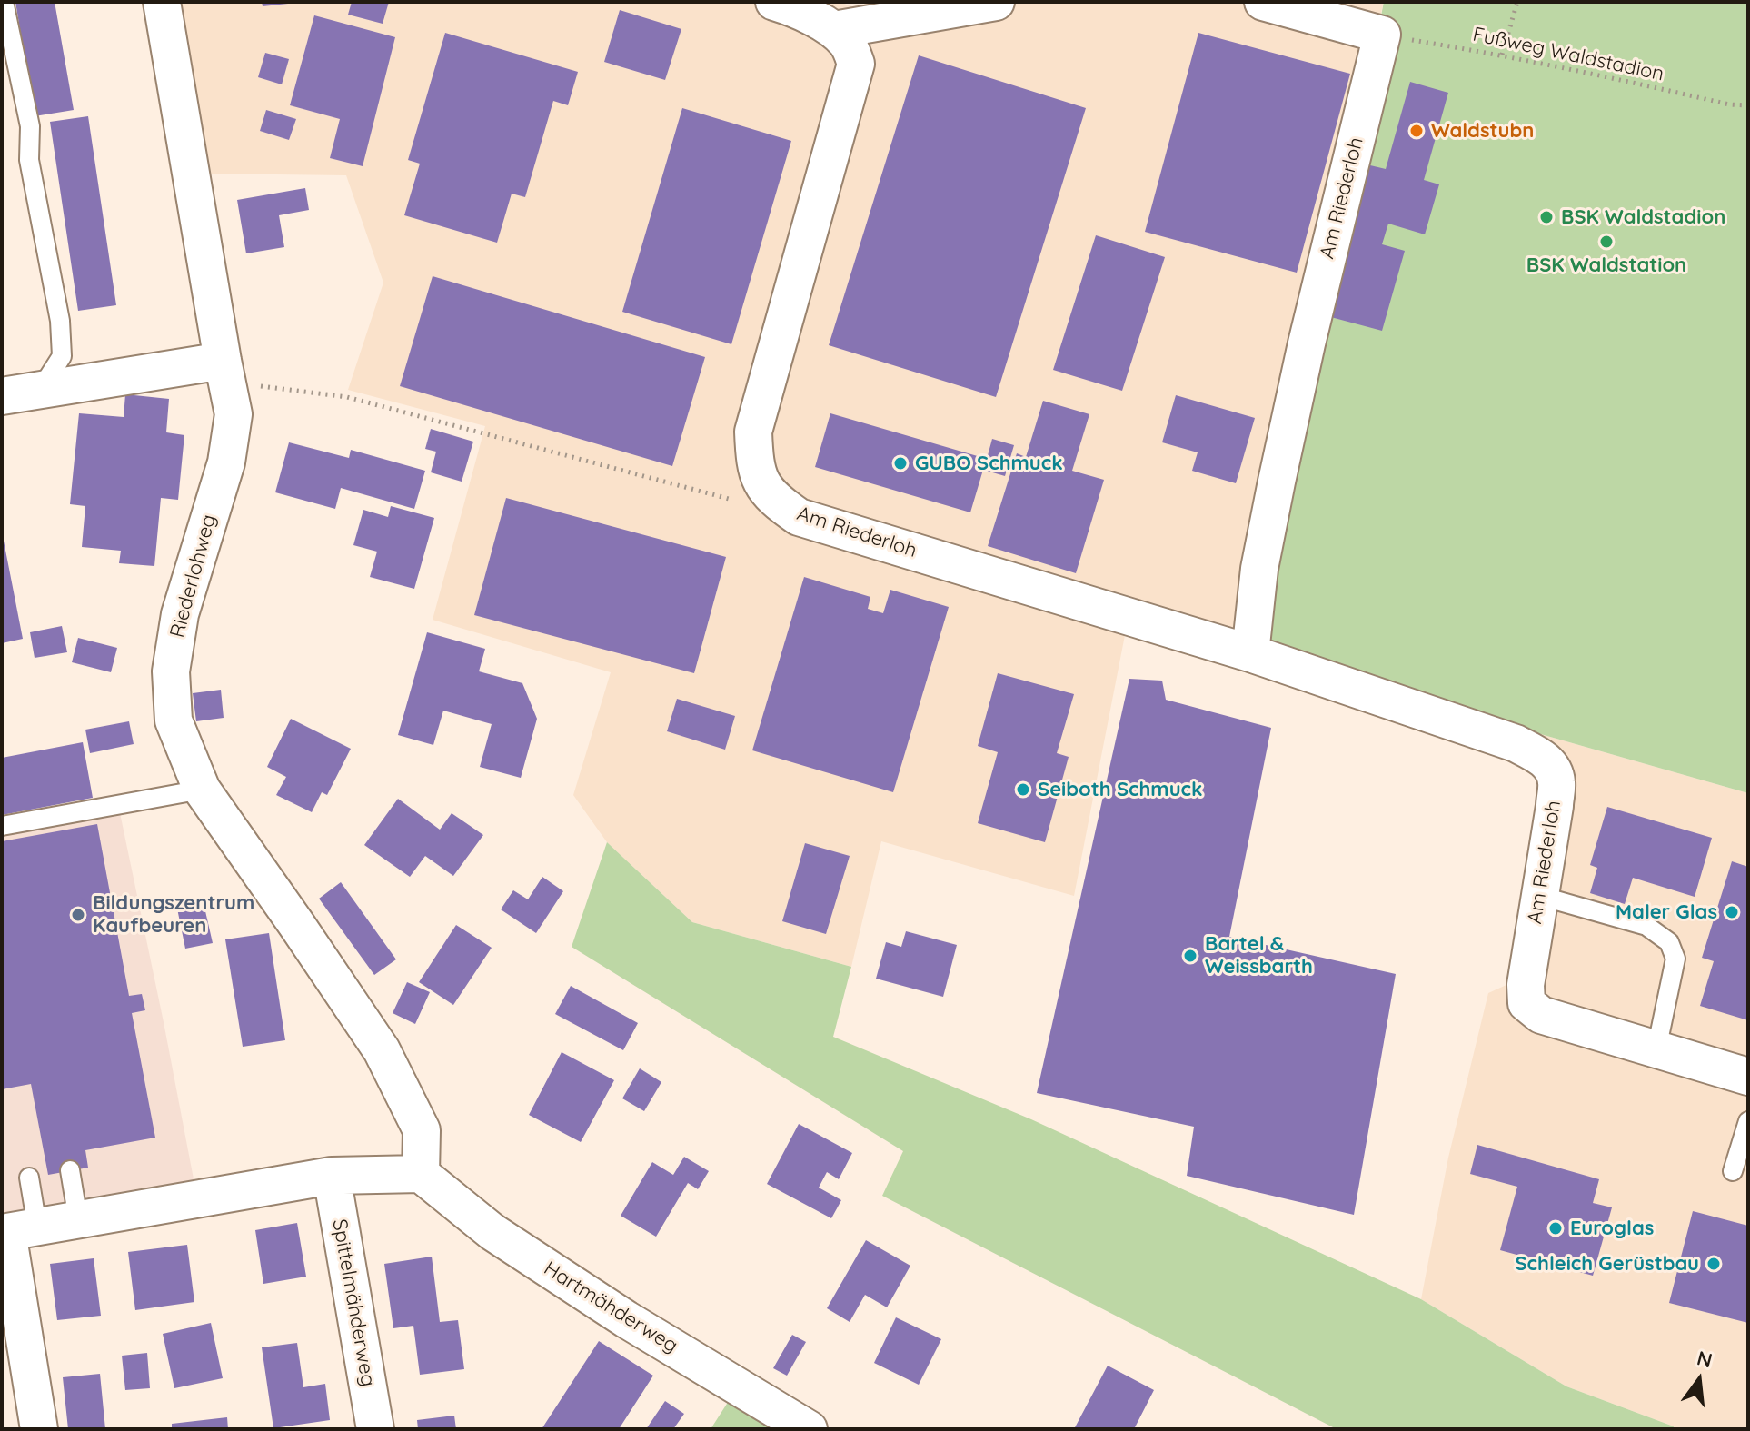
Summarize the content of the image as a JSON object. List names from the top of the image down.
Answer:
{
  "streets": {
    "street": [
      "Am Riederloh",
      "Riederlohweg",
      "Spittelmähderweg",
      "Hartmähderweg"
    ],
    "path": ["Fußweg Waldstadion"]
  },
  "crossings": [
    ["Fußweg Waldstadion", "Am Riederloh"]
  ],
  "places": [
    "Waldstubn",
    "BSK Waldstadion",
    "BSK Waldstation",
    "GUBO Schmuck",
    "Seiboth Schmuck",
    "Maler Glas",
    "Bildungszentrum Kaufbeuren",
    "Bartel & Weissbarth",
    "Euroglas",
    "Schleich Gerüstbau"
  ],
  "north": "top"
}
